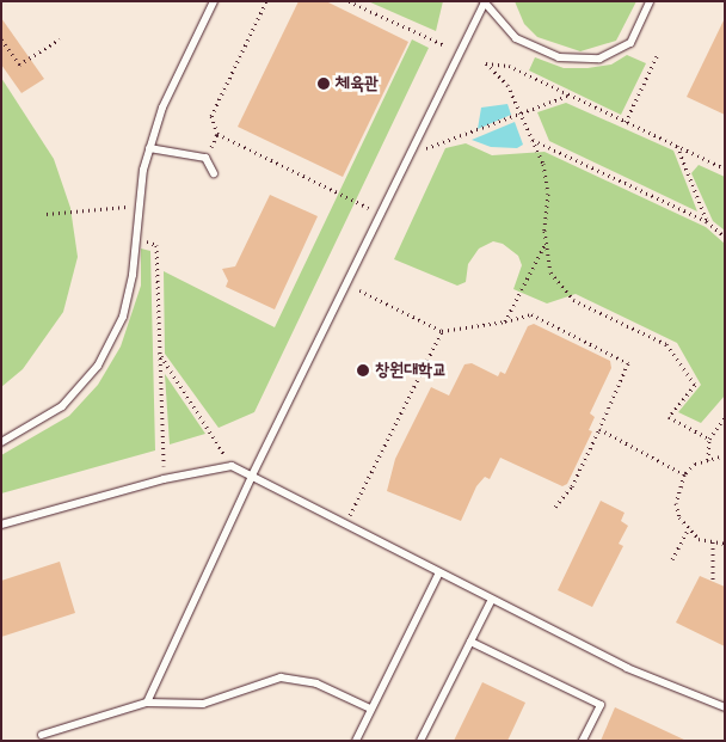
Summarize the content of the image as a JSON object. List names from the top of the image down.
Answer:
{
  "places": ["체육관", "창원대학교"]
}
